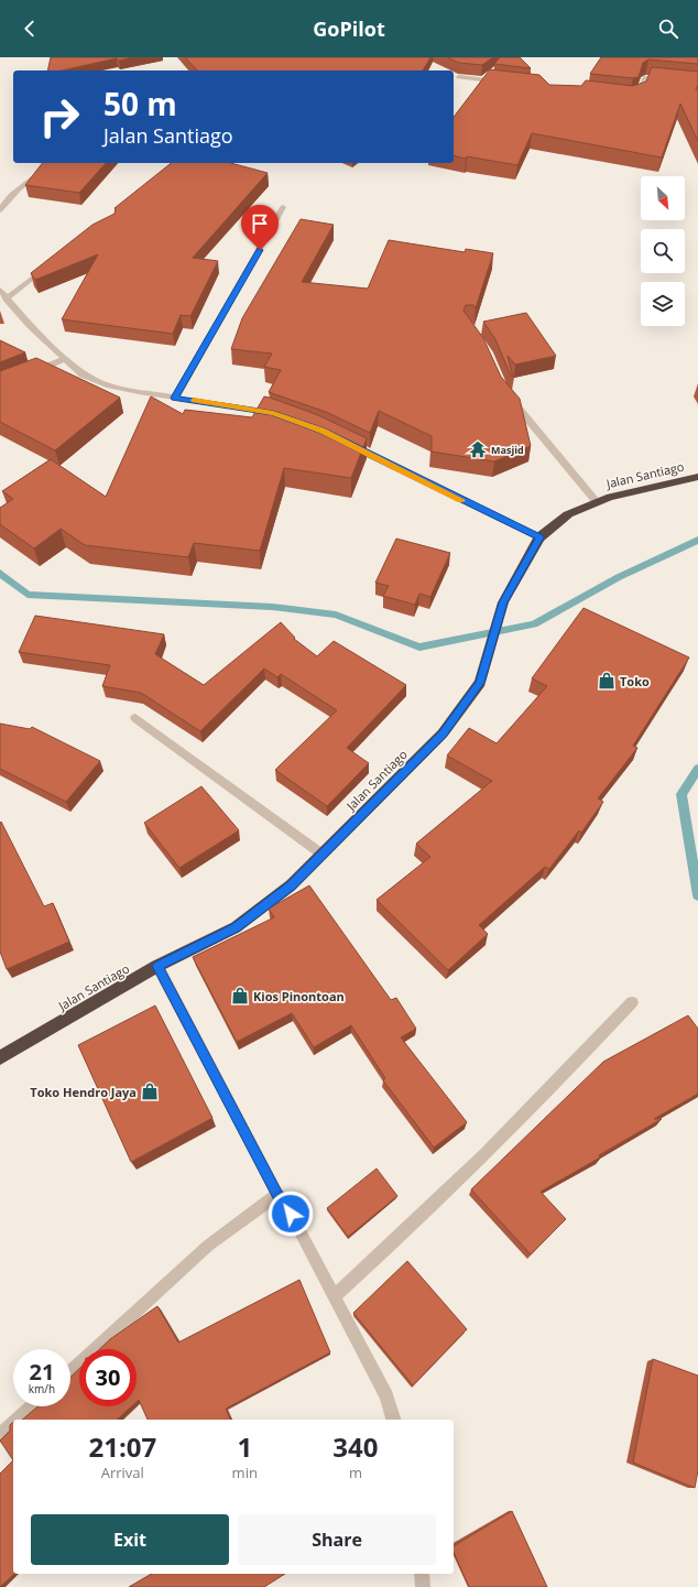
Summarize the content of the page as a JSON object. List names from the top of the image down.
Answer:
{
  "streets": {
    "highway": ["Jalan Santiago"]
  },
  "places": {
    "temple": ["Masjid"],
    "shop": ["Toko", "Kios Pinontoan", "Toko Hendro Jaya"]
  },
  "north": "bottom right",
  "page": {
    "header": "GoPilot",
    "turn": ["50 m", "Jalan Santiago"],
    "speed": "21 km/h",
    "limit": "30",
    "eta": [
      "21:07",
      "Arrival",
      "1",
      "min",
      "340",
      "m"
    ],
    "buttons": ["Exit", "Share"]
  }
}
